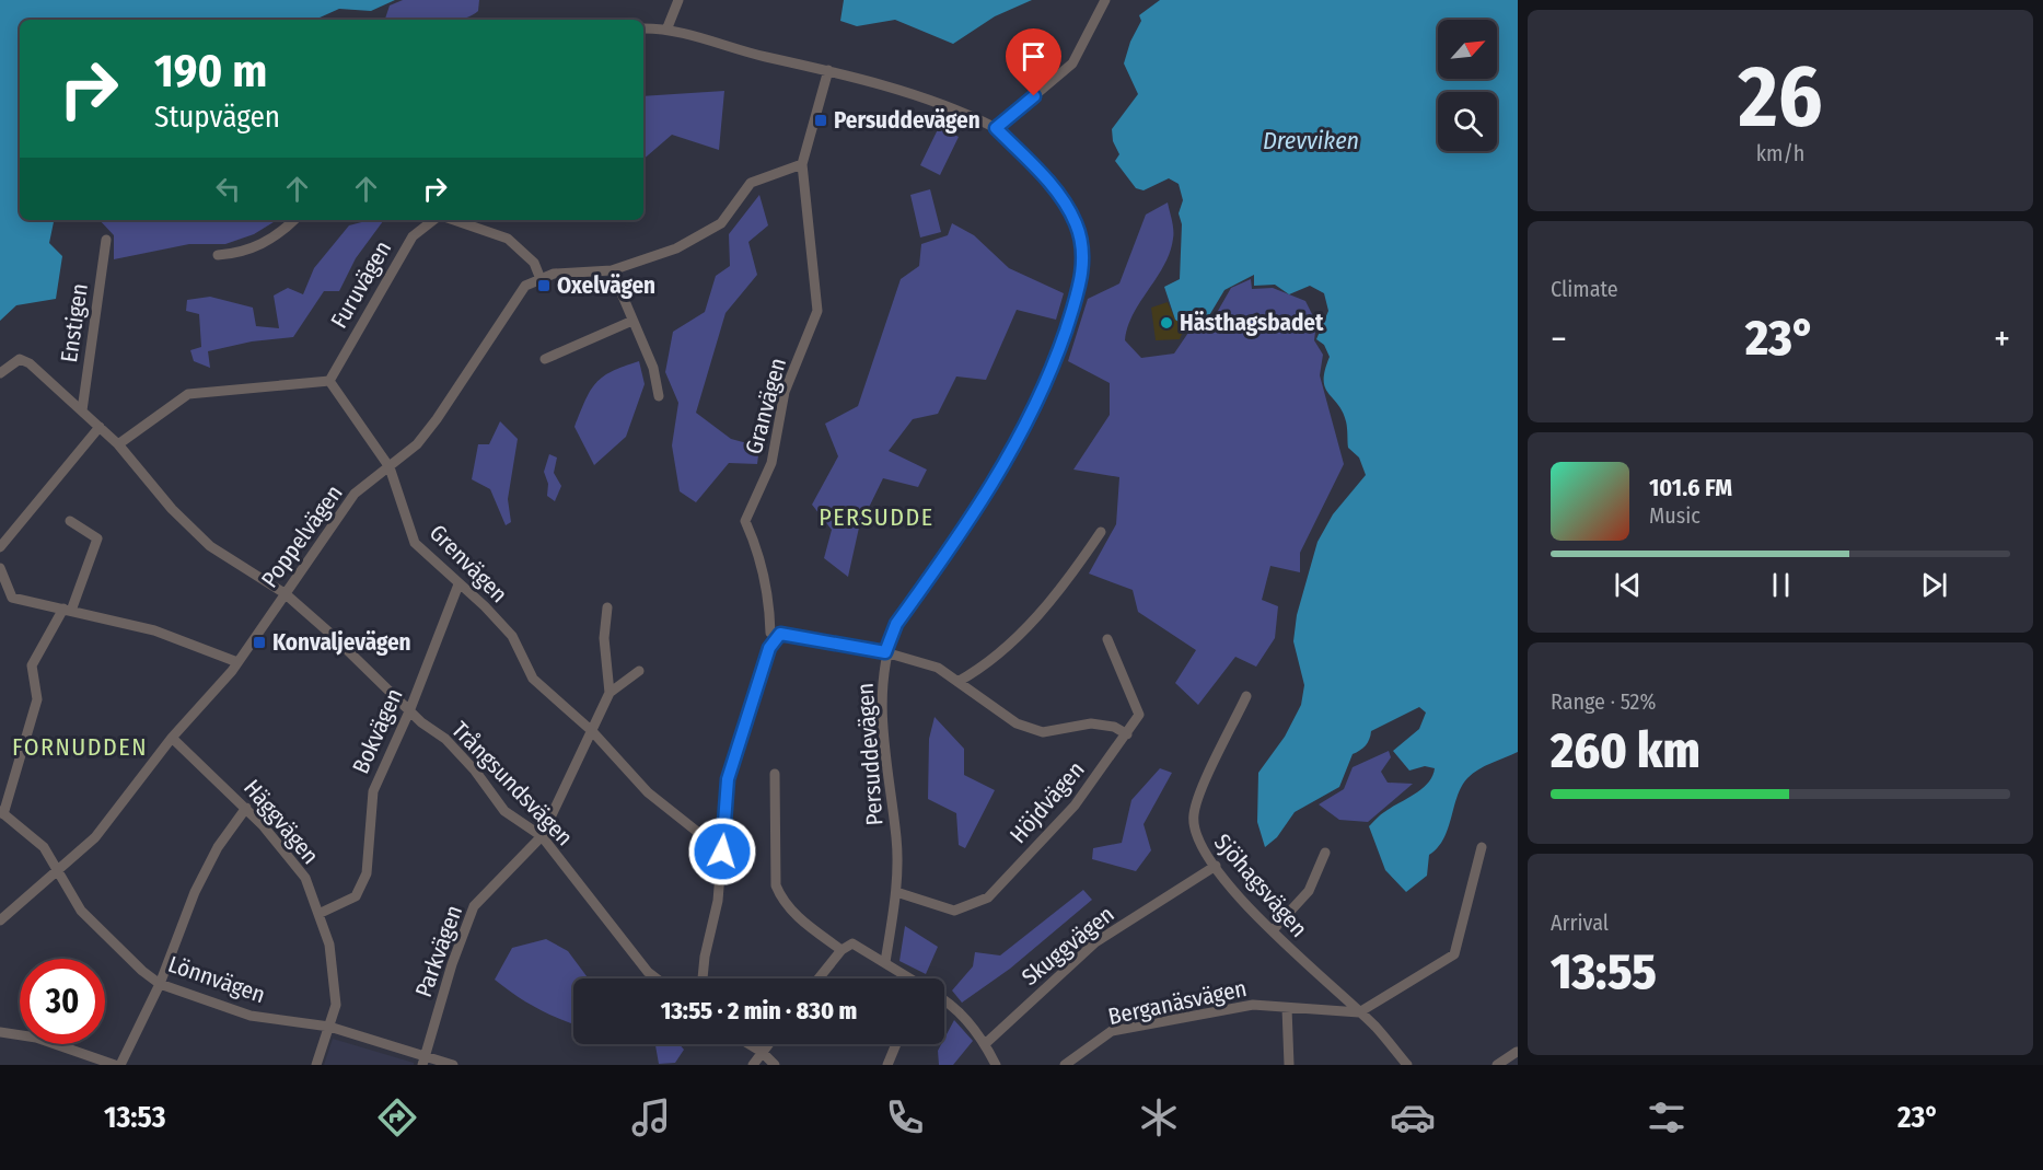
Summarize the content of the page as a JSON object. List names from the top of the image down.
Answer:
{
  "streets": {
    "street": [
      "Furuvägen",
      "Enstigen",
      "Granvägen",
      "Poppelvägen",
      "Grenvägen",
      "Bokvägen",
      "Persuddevägen",
      "Trångsundsvägen",
      "Höjdvägen",
      "Häggvägen",
      "Sjöhagsvägen",
      "Skuggvägen",
      "Parkvägen",
      "Lönnvägen",
      "Berganäsvägen"
    ]
  },
  "crossings": [
    ["Furuvägen", "Grenvägen"],
    ["Enstigen", "Trångsundsvägen"],
    ["Granvägen", "Poppelvägen"],
    ["Granvägen", "Persuddevägen"],
    ["Poppelvägen", "Grenvägen"],
    ["Poppelvägen", "Trångsundsvägen"],
    ["Poppelvägen", "Häggvägen"],
    ["Poppelvägen", "Lönnvägen"],
    ["Grenvägen", "Bokvägen"],
    ["Grenvägen", "Parkvägen"],
    ["Bokvägen", "Trångsundsvägen"],
    ["Bokvägen", "Häggvägen"],
    ["Persuddevägen", "Höjdvägen"],
    ["Trångsundsvägen", "Parkvägen"],
    ["Häggvägen", "Lönnvägen"],
    ["Sjöhagsvägen", "Skuggvägen"],
    ["Sjöhagsvägen", "Berganäsvägen"],
    ["Parkvägen", "Lönnvägen"]
  ],
  "districts": ["PERSUDDE", "FORNUDDEN"],
  "water": ["Drevviken"],
  "places": {
    "transit": ["Persuddevägen", "Oxelvägen", "Konvaljevägen"],
    "other": ["Hästhagsbadet"]
  },
  "north": "top right",
  "page": {
    "tile": [
      ["26", "km/h"],
      "Climate",
      ["Range · 52%", "260 km"],
      ["Arrival", "13:55"]
    ],
    "turn": ["190 m", "Stupvägen"],
    "heat": ["−", "23°", "+"],
    "song": ["101.6 FM", "Music"],
    "limit": "30",
    "trip": "13:55 · 2 min · 830 m",
    "tabs": ["13:53", "23°"]
  }
}
